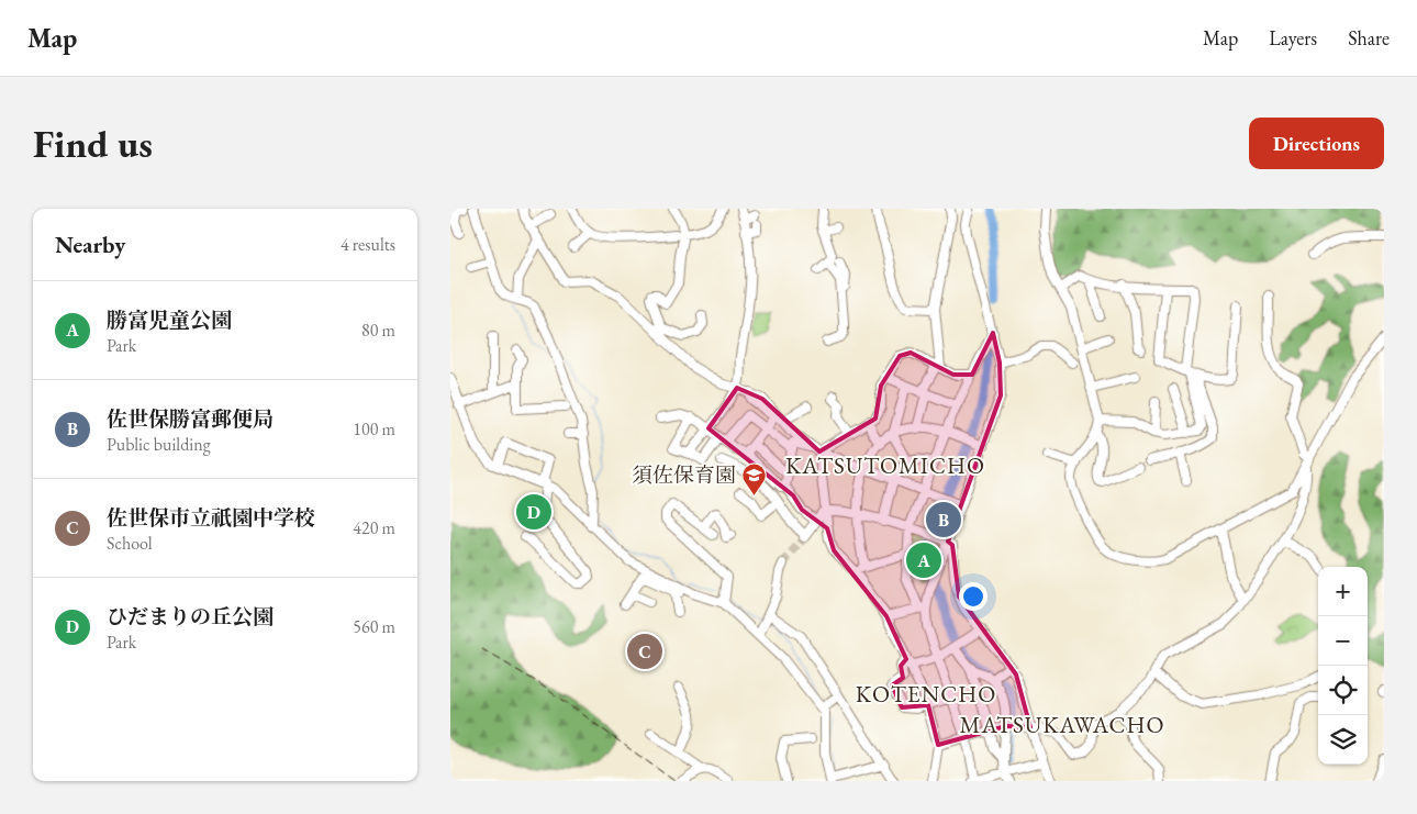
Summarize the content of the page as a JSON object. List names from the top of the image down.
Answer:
{
  "districts": ["KATSUTOMICHO", "KOTENCHO", "MATSUKAWACHO"],
  "places": {
    "school or university": ["須佐保育園"]
  },
  "page": {
    "header": "Map",
    "nav": ["Map", "Layers", "Share"],
    "buttons": "Directions",
    "title": "Find us",
    "heading": ["Nearby", "4 results"],
    "list": [
      {
        "mark": "A",
        "name": "勝富児童公園",
        "note": "Park",
        "value": "80 m"
      },
      {
        "mark": "B",
        "name": "佐世保勝富郵便局",
        "note": "Public building",
        "value": "100 m"
      },
      {
        "mark": "C",
        "name": "佐世保市立祇園中学校",
        "note": "School",
        "value": "420 m"
      },
      {
        "mark": "D",
        "name": "ひだまりの丘公園",
        "note": "Park",
        "value": "560 m"
      }
    ],
    "pins": [
      "D",
      "B",
      "A",
      "C"
    ],
    "map_buttons": ["+", "−"]
  }
}
